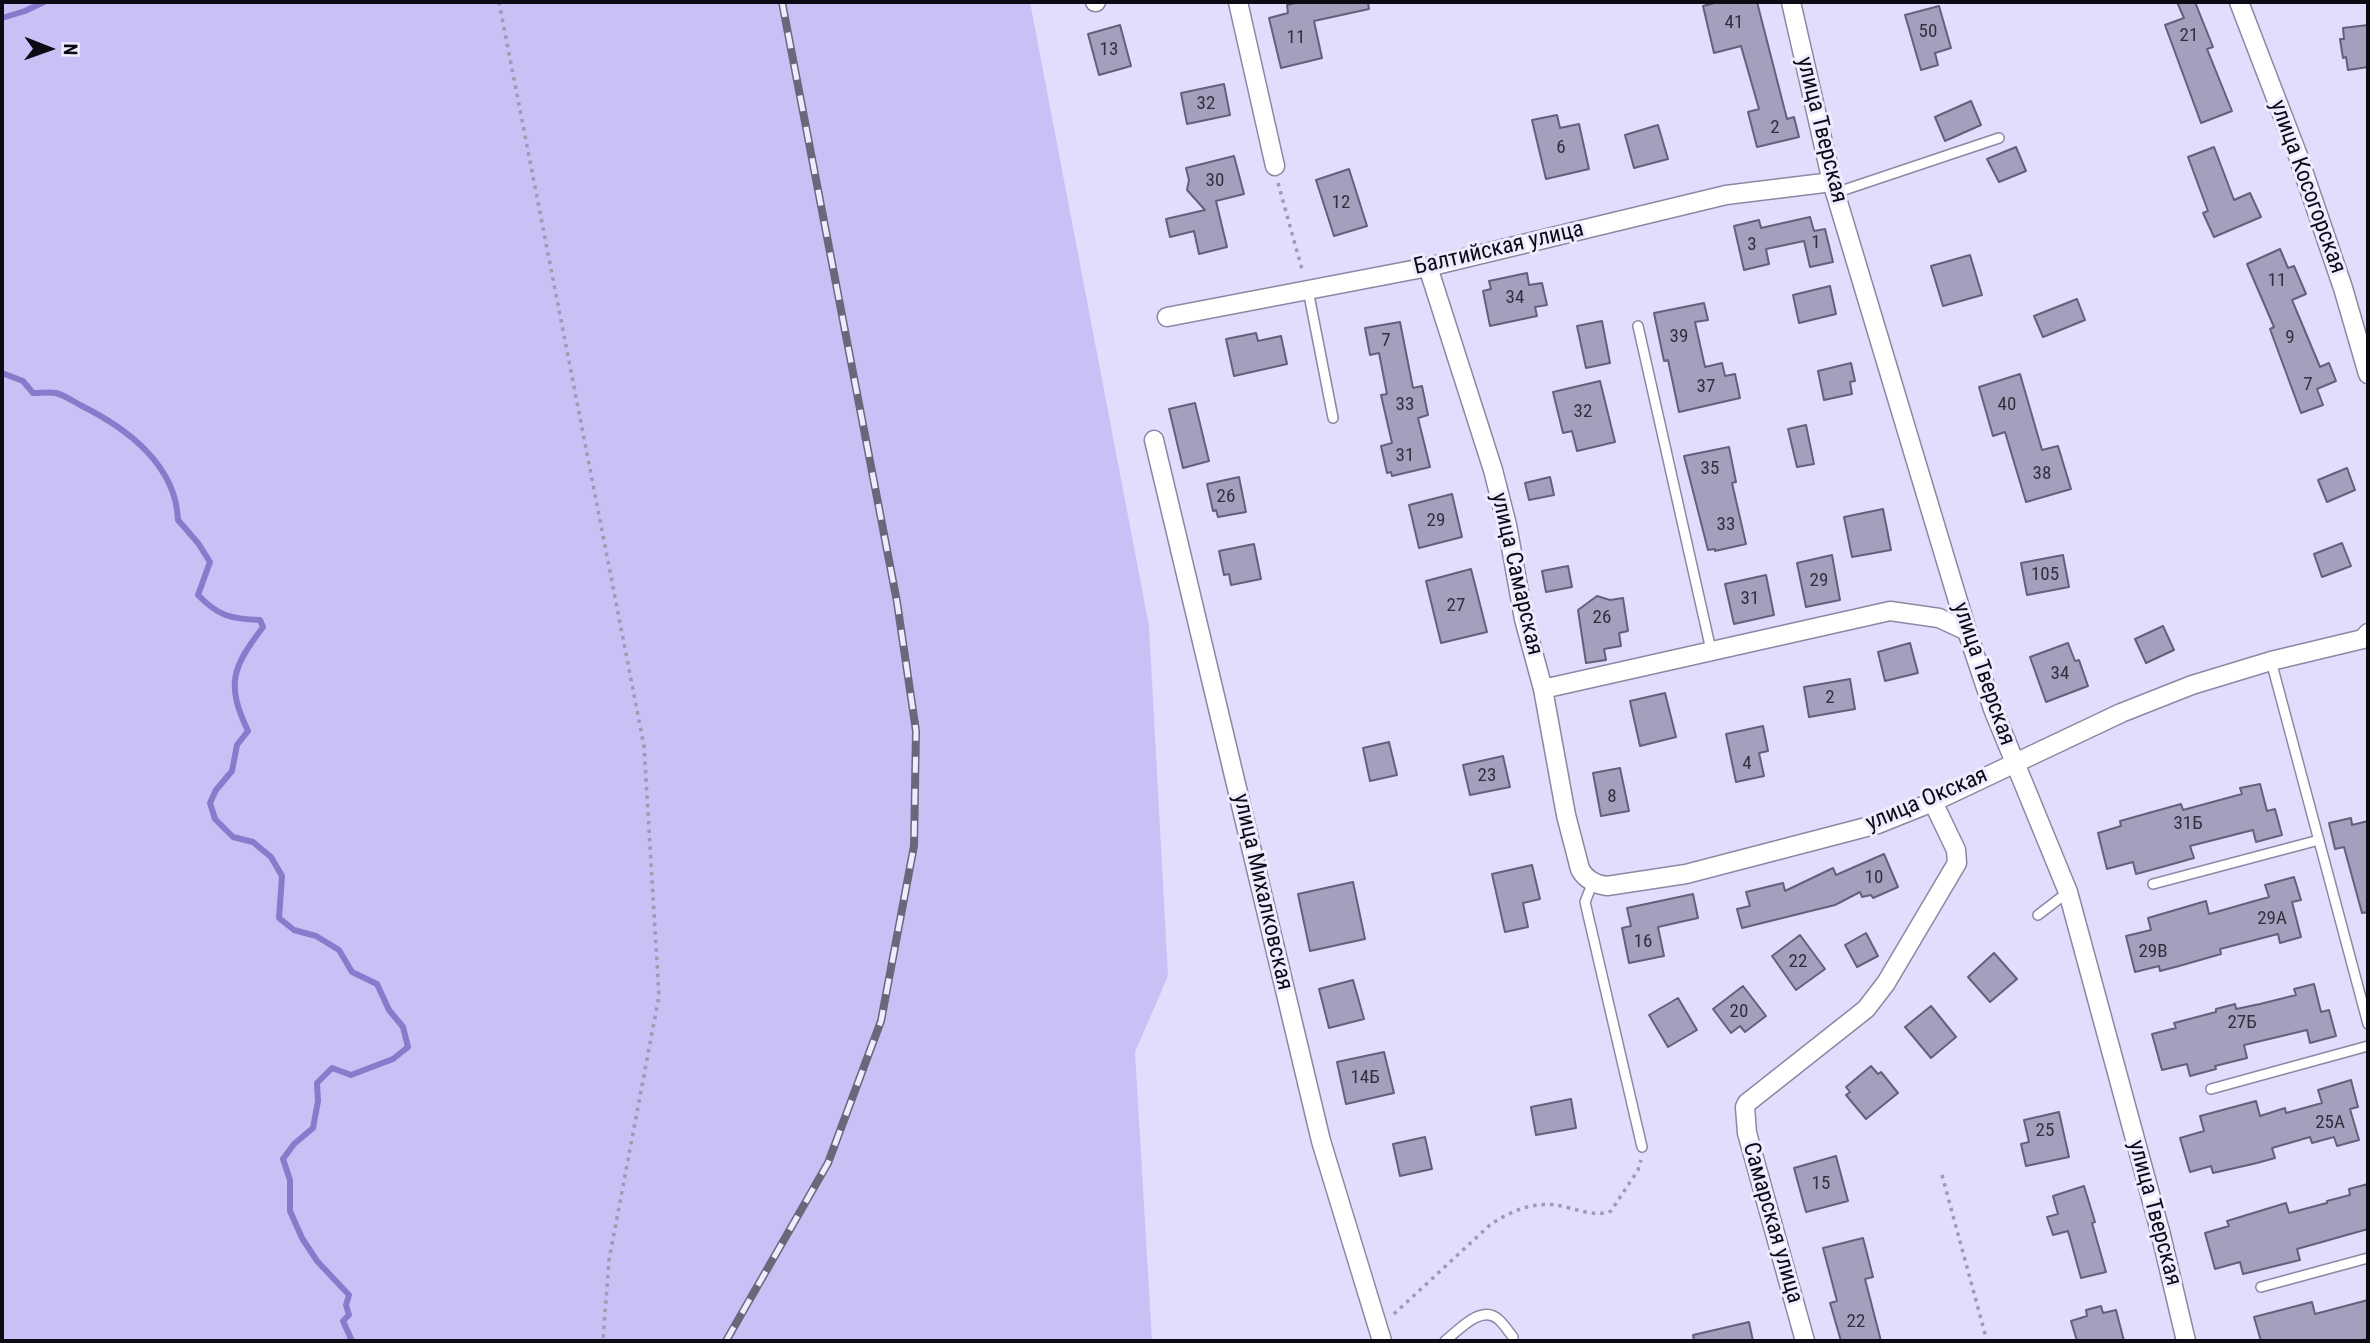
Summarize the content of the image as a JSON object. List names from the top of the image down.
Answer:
{
  "streets": {
    "street": [
      "улица Тверская",
      "улица Косогорская",
      "Балтийская улица",
      "улица Самарская",
      "улица Окская",
      "улица Михалковская",
      "Самарская улица"
    ]
  },
  "crossings": [
    ["улица Тверская", "Балтийская улица"],
    ["улица Тверская", "улица Окская"],
    ["Балтийская улица", "улица Самарская"],
    ["улица Самарская", "улица Окская"],
    ["улица Окская", "Самарская улица"]
  ],
  "house_numbers": [
    "41",
    "50",
    "21",
    "11",
    "13",
    "32",
    "2",
    "6",
    "30",
    "12",
    "1",
    "3",
    "11",
    "34",
    "39",
    "9",
    "7",
    "7",
    "37",
    "33",
    "40",
    "32",
    "31",
    "35",
    "38",
    "26",
    "29",
    "33",
    "105",
    "29",
    "31",
    "27",
    "26",
    "34",
    "2",
    "4",
    "23",
    "8",
    "31Б",
    "10",
    "29А",
    "16",
    "29В",
    "22",
    "20",
    "27Б",
    "14Б",
    "25А",
    "25",
    "15",
    "22"
  ],
  "north": "right"
}
